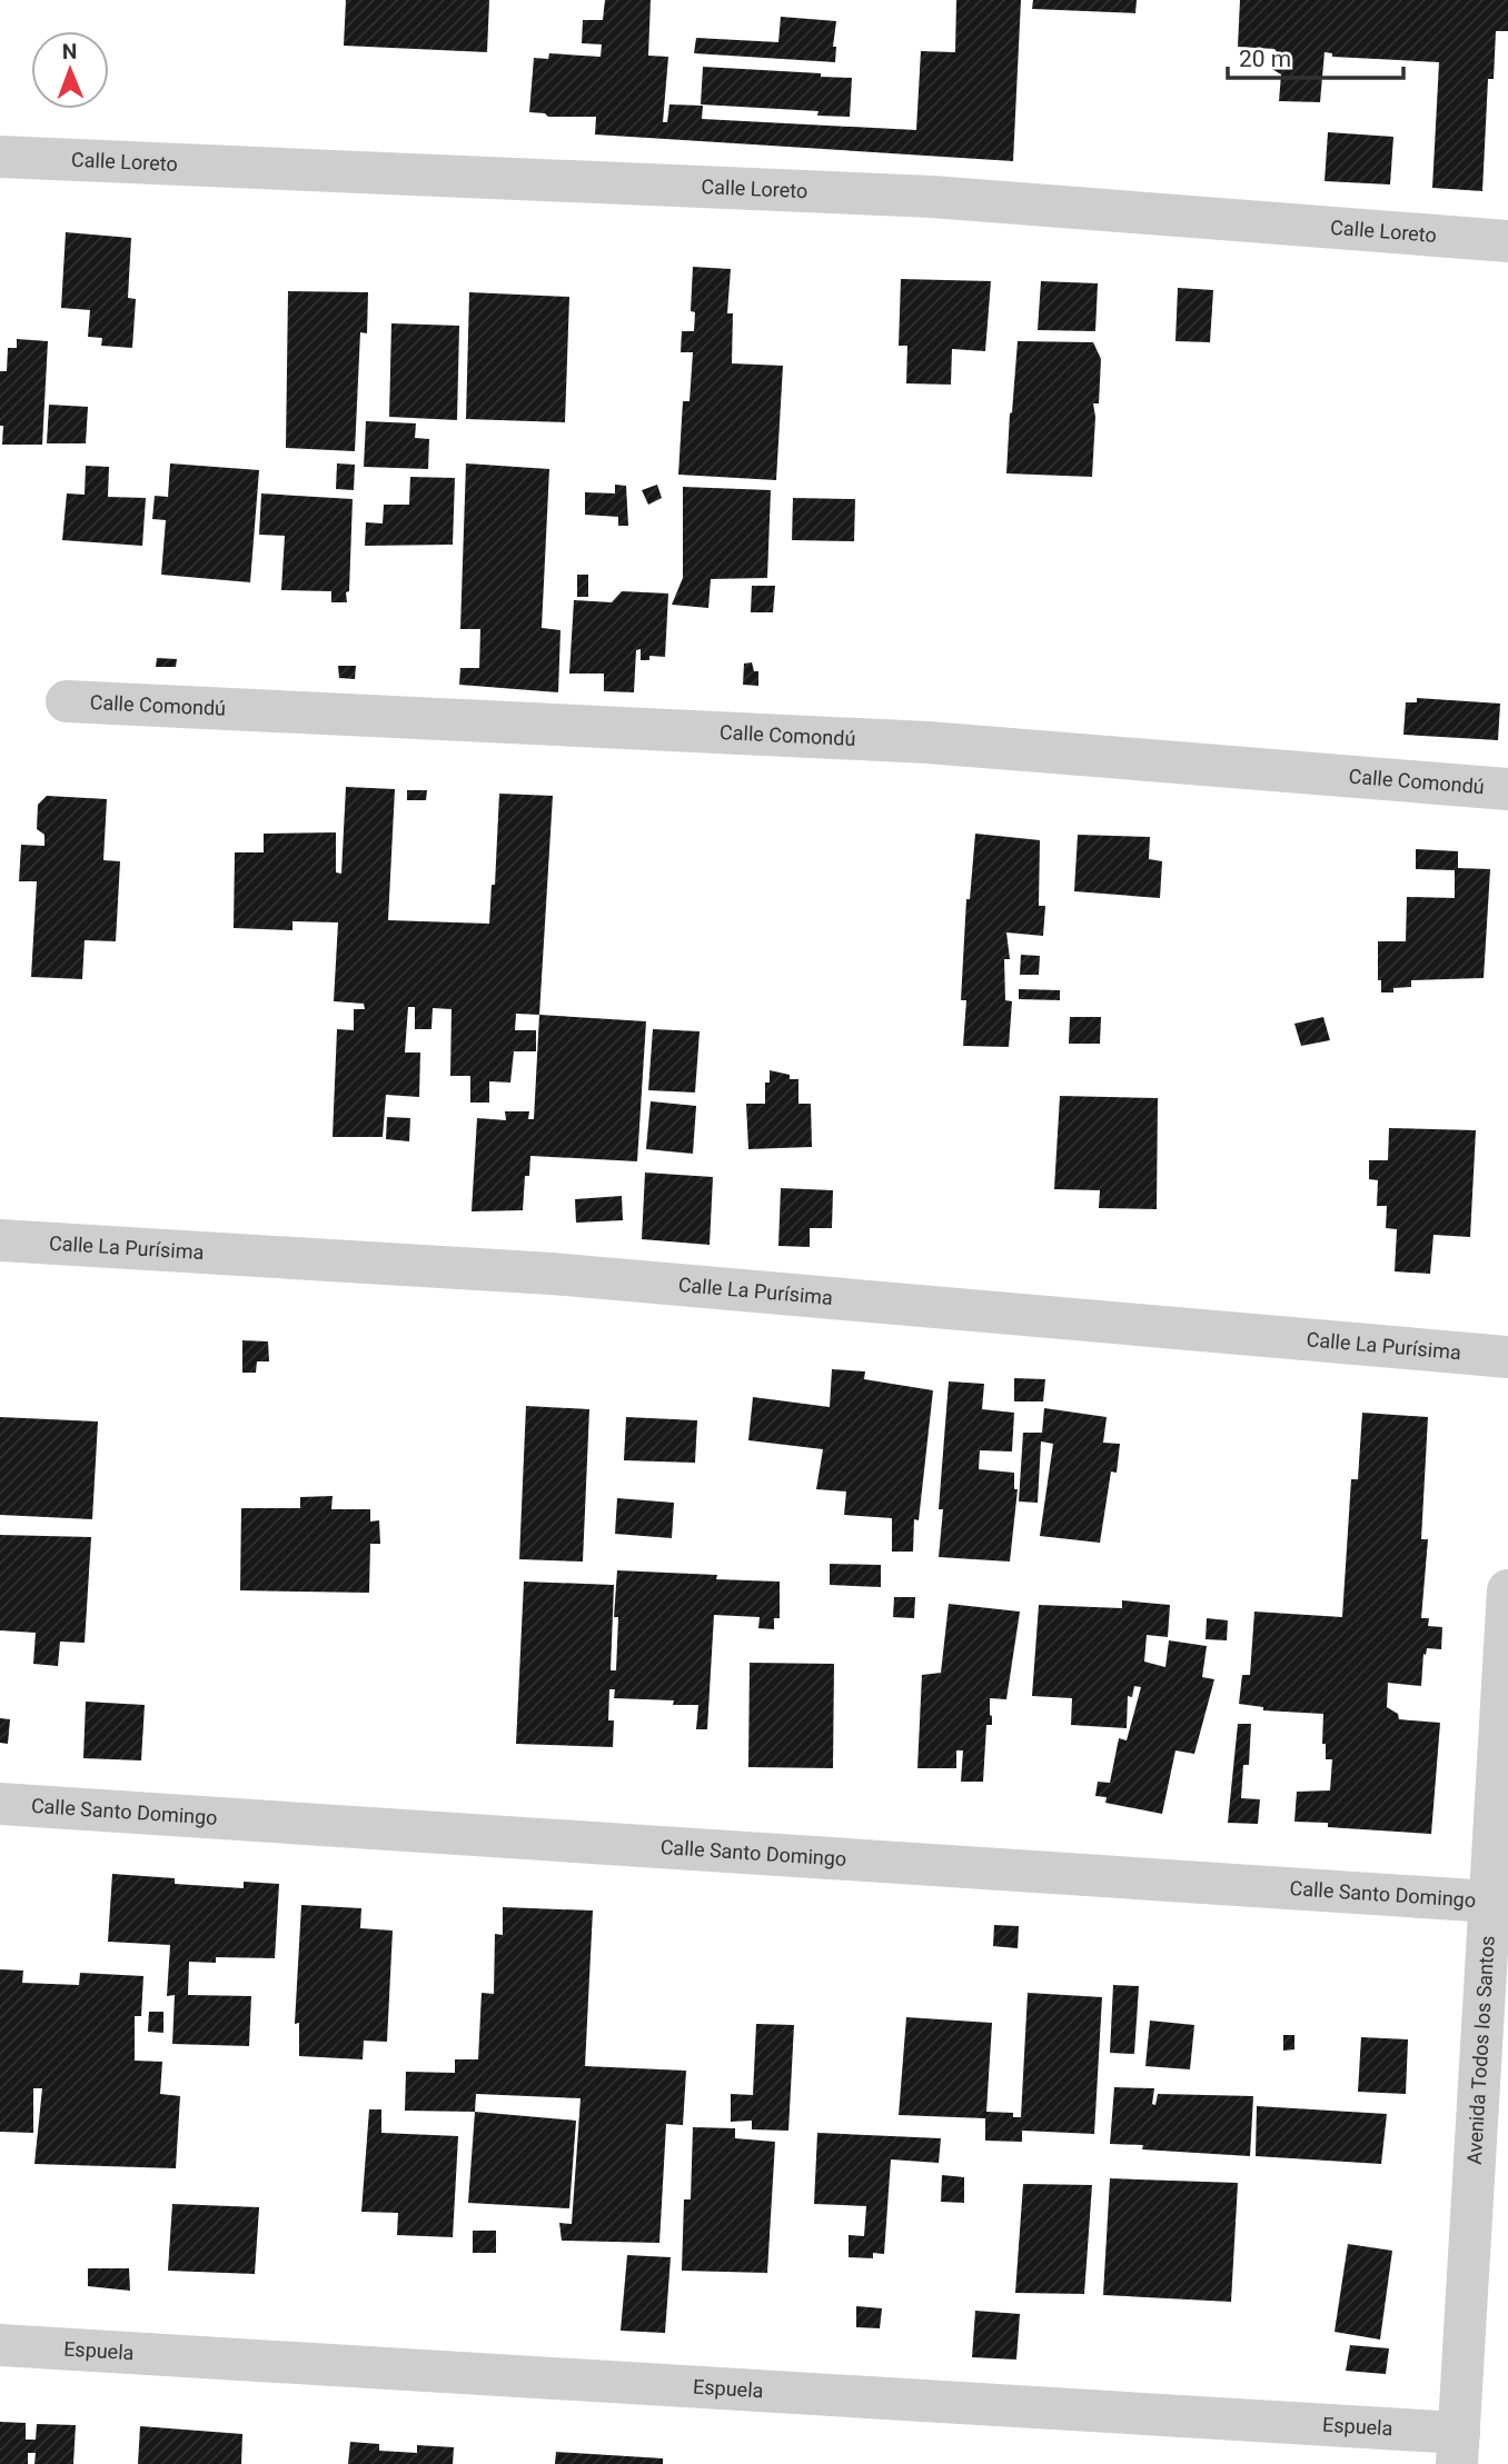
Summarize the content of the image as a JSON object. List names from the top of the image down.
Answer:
{
  "streets": {
    "street": [
      "Calle Loreto",
      "Calle Comondú",
      "Calle La Purísima",
      "Calle Santo Domingo",
      "Avenida Todos los Santos",
      "Espuela"
    ]
  },
  "crossings": [
    ["Calle Santo Domingo", "Avenida Todos los Santos"],
    ["Avenida Todos los Santos", "Espuela"]
  ],
  "scale_bar": "20 m",
  "north": "top"
}
